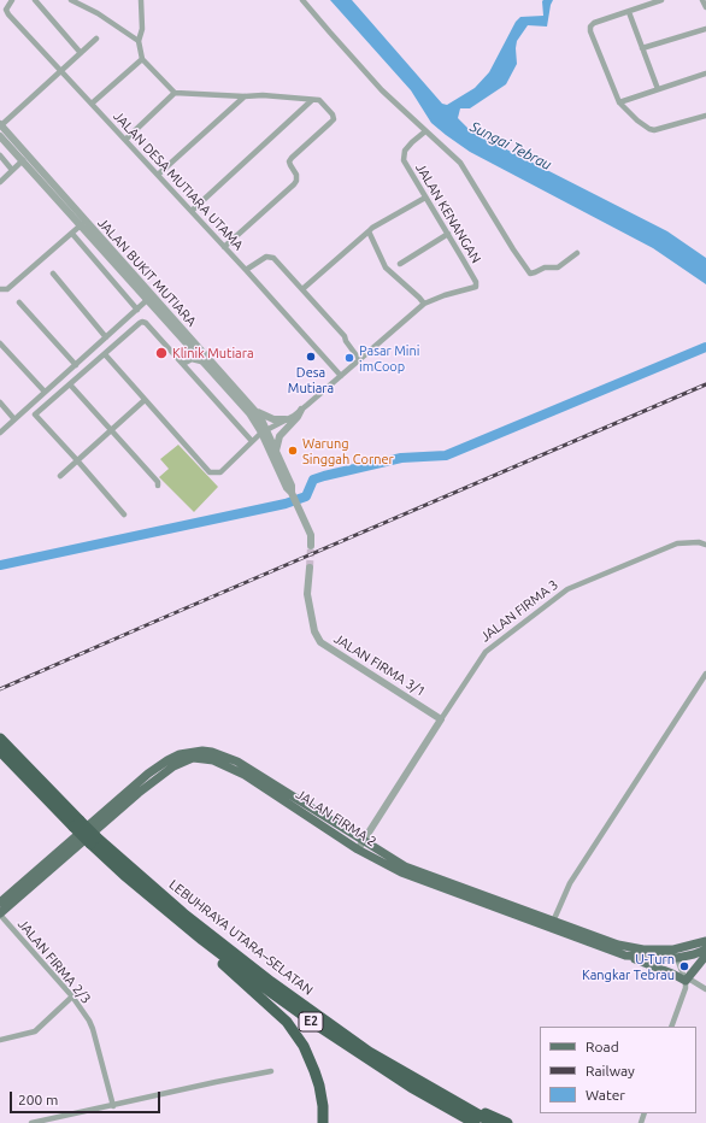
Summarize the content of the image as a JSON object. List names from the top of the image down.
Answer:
{
  "streets": {
    "highway": ["LEBUHRAYA UTARA–SELATAN", "E2"],
    "main road": ["JALAN FIRMA 2"],
    "street": [
      "JALAN DESA MUTIARA UTAMA",
      "JALAN KENANGAN",
      "JALAN BUKIT MUTIARA",
      "JALAN FIRMA 3",
      "JALAN FIRMA 3/1",
      "JALAN FIRMA 2/3"
    ]
  },
  "crossings": [
    ["JALAN FIRMA 3", "JALAN FIRMA 3/1"],
    ["JALAN FIRMA 3", "JALAN FIRMA 2"],
    ["JALAN FIRMA 2", "JALAN FIRMA 2/3"]
  ],
  "water": ["Sungai Tebrau"],
  "places": [
    "Klinik Mutiara",
    "Desa Mutiara",
    "Pasar Mini imCoop",
    "Warung Singgah Corner",
    "U-Turn Kangkar Tebrau"
  ],
  "legend": ["Road", "Railway", "Water"],
  "scale_bar": "200 m"
}
